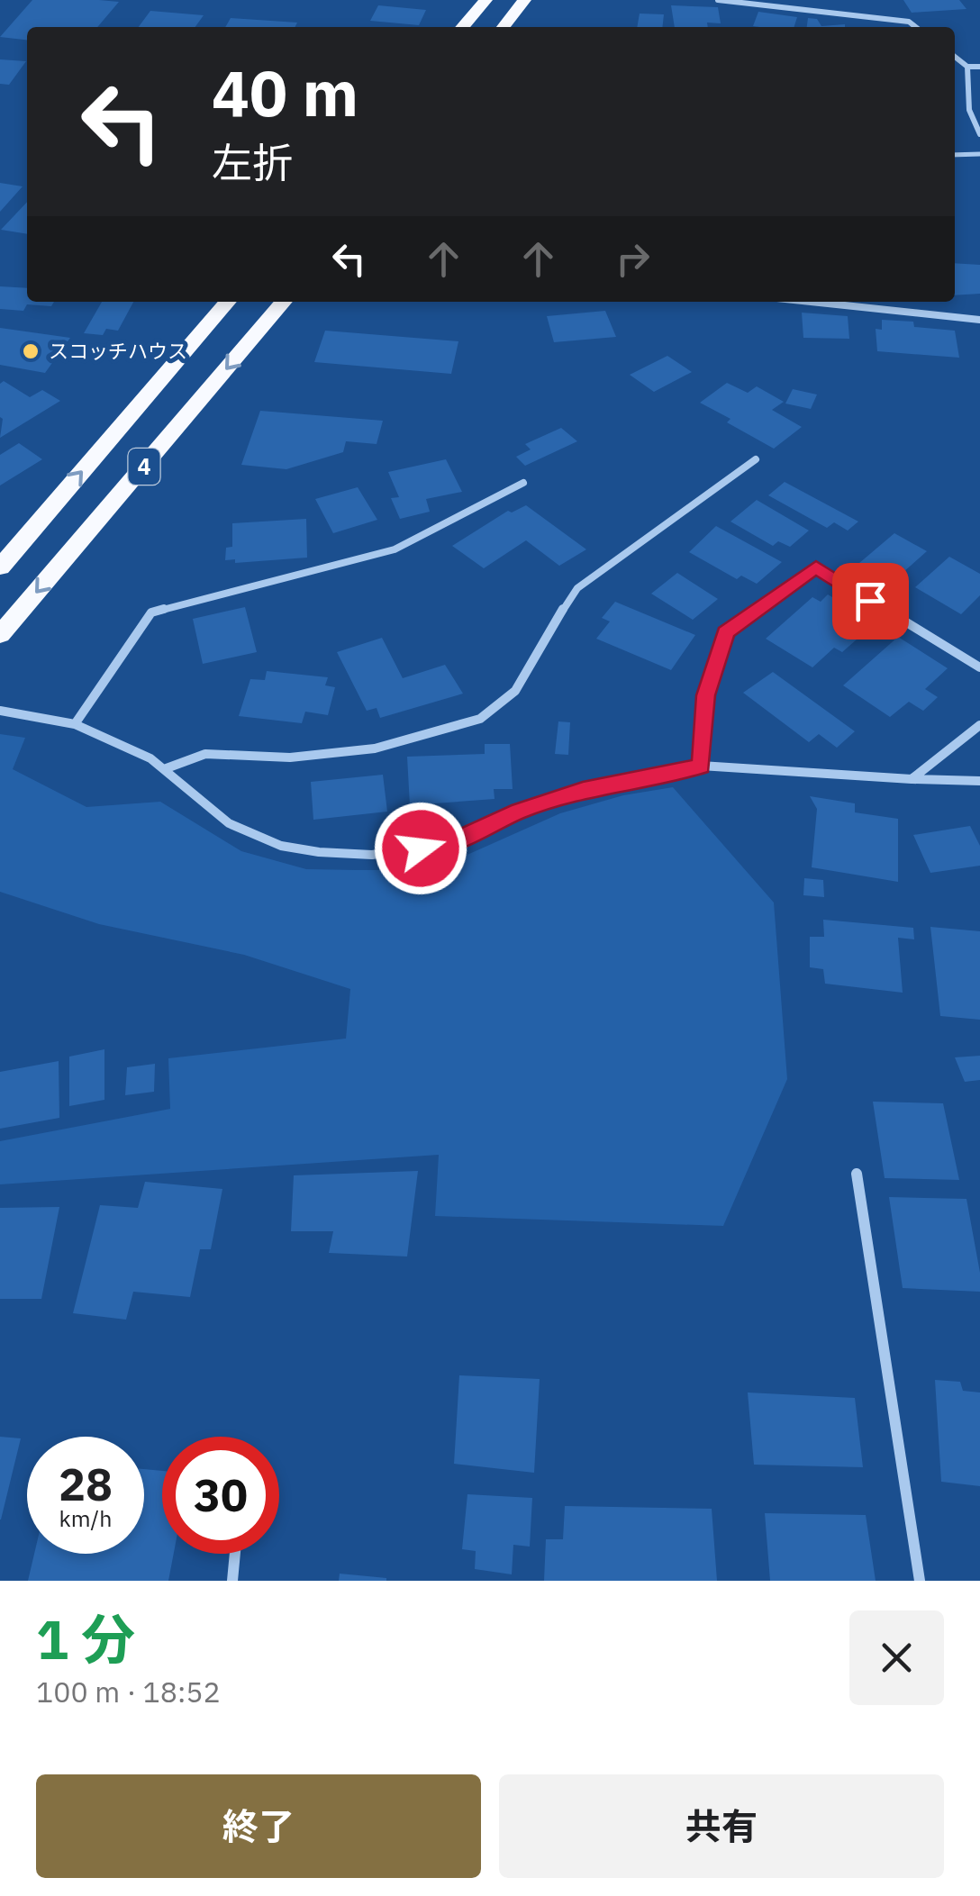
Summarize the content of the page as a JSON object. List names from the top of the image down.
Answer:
{
  "streets": {
    "highway": ["4"]
  },
  "places": ["スコッチハウス"],
  "page": {
    "turn": ["40 m", "左折"],
    "speed": "28 km/h",
    "limit": "30",
    "heading": ["1 分", "100 m · 18:52"],
    "buttons": ["終了", "共有"]
  }
}
